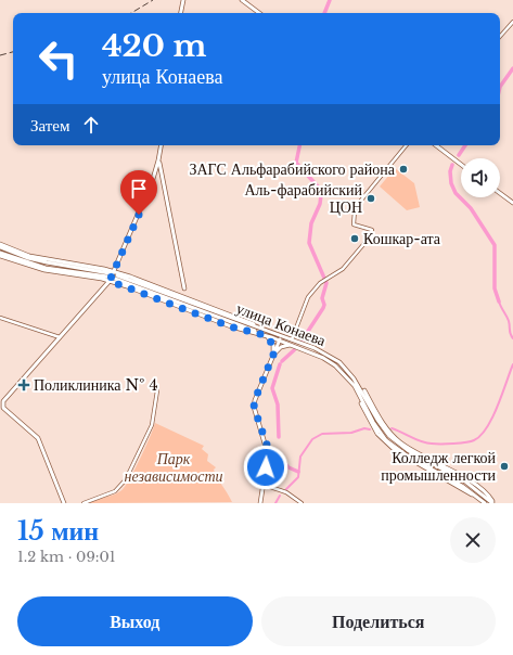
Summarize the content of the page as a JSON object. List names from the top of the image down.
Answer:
{
  "streets": {
    "main road": ["улица Конаева"]
  },
  "parks": ["Парк независимости"],
  "places": {
    "other": [
      "ЗАГС Альфарабийского района",
      "Аль-фарабийский ЦОН",
      "Кошкар-ата",
      "Колледж легкой промышленности"
    ],
    "health": ["Поликлиника № 4"]
  },
  "page": {
    "turn": ["420 m", "улица Конаева"],
    "then": "Затем",
    "heading": ["15 мин", "1.2 km · 09:01"],
    "buttons": ["Выход", "Поделиться"]
  }
}
